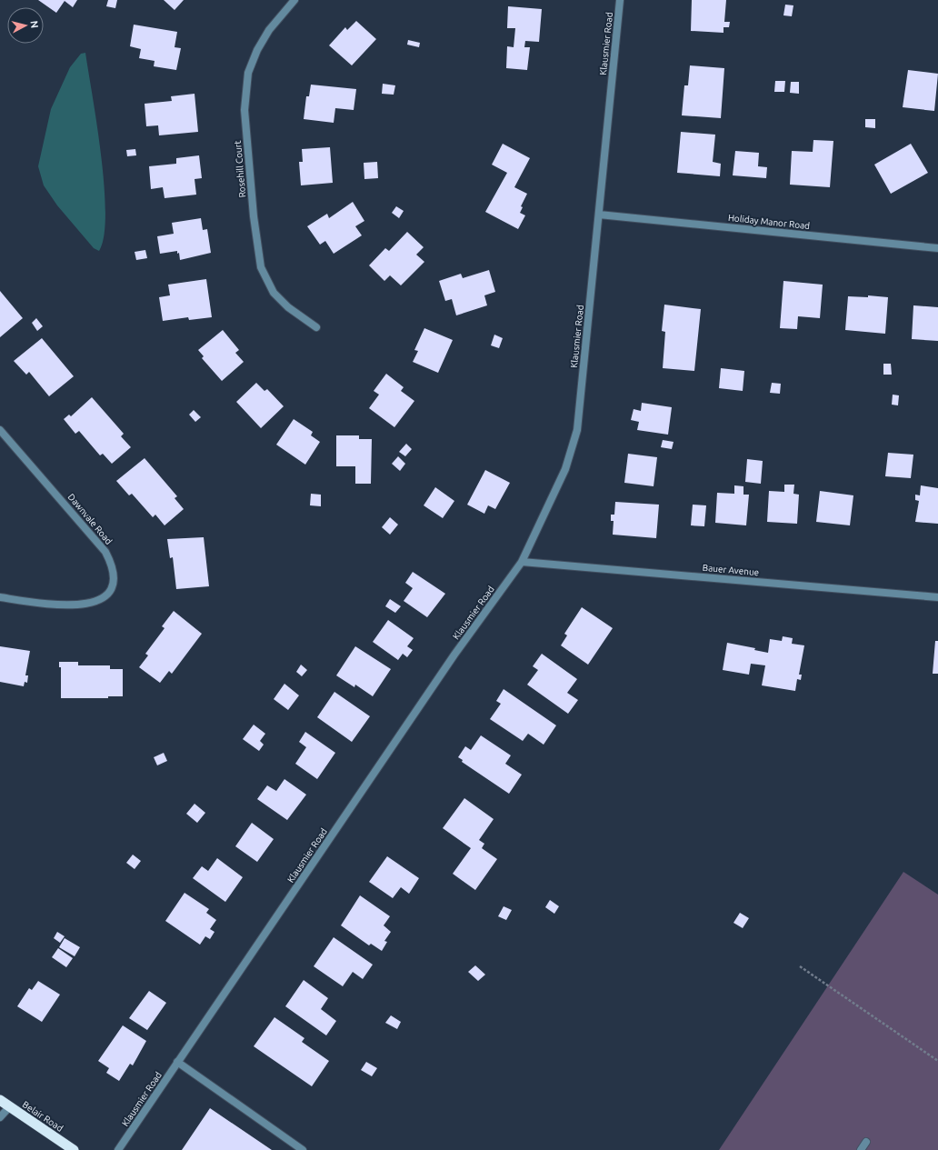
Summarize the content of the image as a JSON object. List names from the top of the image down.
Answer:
{
  "streets": {
    "highway": ["Belair Road"],
    "street": [
      "Klausmier Road",
      "Rosehill Court",
      "Holiday Manor Road",
      "Dawnvale Road",
      "Bauer Avenue"
    ]
  },
  "crossings": [
    ["Klausmier Road", "Holiday Manor Road"],
    ["Klausmier Road", "Bauer Avenue"]
  ],
  "north": "right"
}
